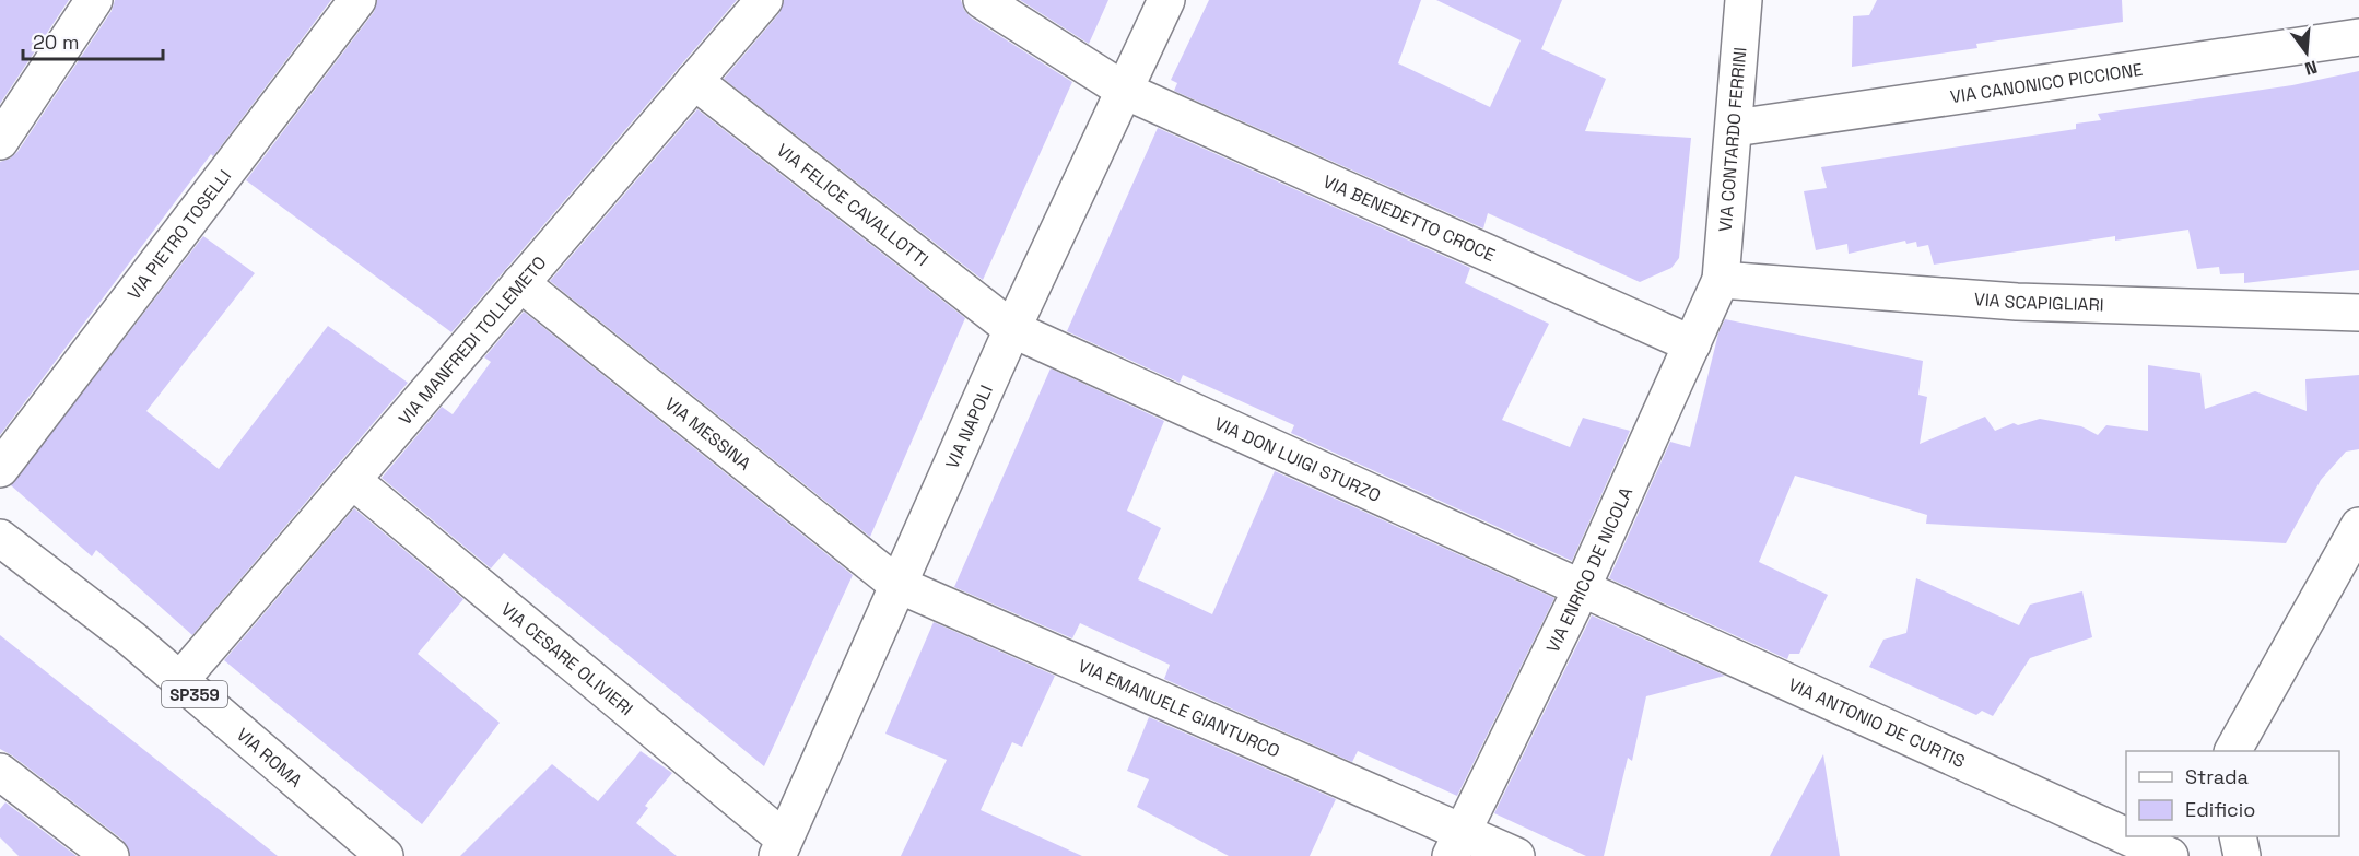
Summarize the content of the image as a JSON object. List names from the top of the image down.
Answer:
{
  "streets": {
    "street": [
      "VIA CANONICO PICCIONE",
      "VIA CONTARDO FERRINI",
      "VIA FELICE CAVALLOTTI",
      "VIA BENEDETTO CROCE",
      "VIA PIETRO TOSELLI",
      "VIA SCAPIGLIARI",
      "VIA MANFREDI TOLLEMETO",
      "VIA NAPOLI",
      "VIA MESSINA",
      "VIA DON LUIGI STURZO",
      "VIA ENRICO DE NICOLA",
      "VIA CESARE OLIVIERI",
      "SP359",
      "VIA EMANUELE GIANTURCO",
      "VIA ANTONIO DE CURTIS",
      "VIA ROMA"
    ]
  },
  "crossings": [
    ["VIA CANONICO PICCIONE", "VIA CONTARDO FERRINI"],
    ["VIA CONTARDO FERRINI", "VIA SCAPIGLIARI"],
    ["VIA CONTARDO FERRINI", "VIA ENRICO DE NICOLA"],
    ["VIA FELICE CAVALLOTTI", "VIA MANFREDI TOLLEMETO"],
    ["VIA FELICE CAVALLOTTI", "VIA NAPOLI"],
    ["VIA FELICE CAVALLOTTI", "VIA DON LUIGI STURZO"],
    ["VIA BENEDETTO CROCE", "VIA NAPOLI"],
    ["VIA BENEDETTO CROCE", "VIA ENRICO DE NICOLA"],
    ["VIA SCAPIGLIARI", "VIA ENRICO DE NICOLA"],
    ["VIA MANFREDI TOLLEMETO", "VIA MESSINA"],
    ["VIA MANFREDI TOLLEMETO", "VIA CESARE OLIVIERI"],
    ["VIA MANFREDI TOLLEMETO", "VIA ROMA"],
    ["VIA NAPOLI", "VIA MESSINA"],
    ["VIA NAPOLI", "VIA DON LUIGI STURZO"],
    ["VIA NAPOLI", "VIA CESARE OLIVIERI"],
    ["VIA NAPOLI", "VIA EMANUELE GIANTURCO"],
    ["VIA MESSINA", "VIA EMANUELE GIANTURCO"],
    ["VIA DON LUIGI STURZO", "VIA ENRICO DE NICOLA"],
    ["VIA DON LUIGI STURZO", "VIA ANTONIO DE CURTIS"],
    ["VIA ENRICO DE NICOLA", "VIA EMANUELE GIANTURCO"],
    ["VIA ENRICO DE NICOLA", "VIA ANTONIO DE CURTIS"]
  ],
  "legend": ["Strada", "Edificio"],
  "scale_bar": "20 m",
  "north": "bottom"
}
